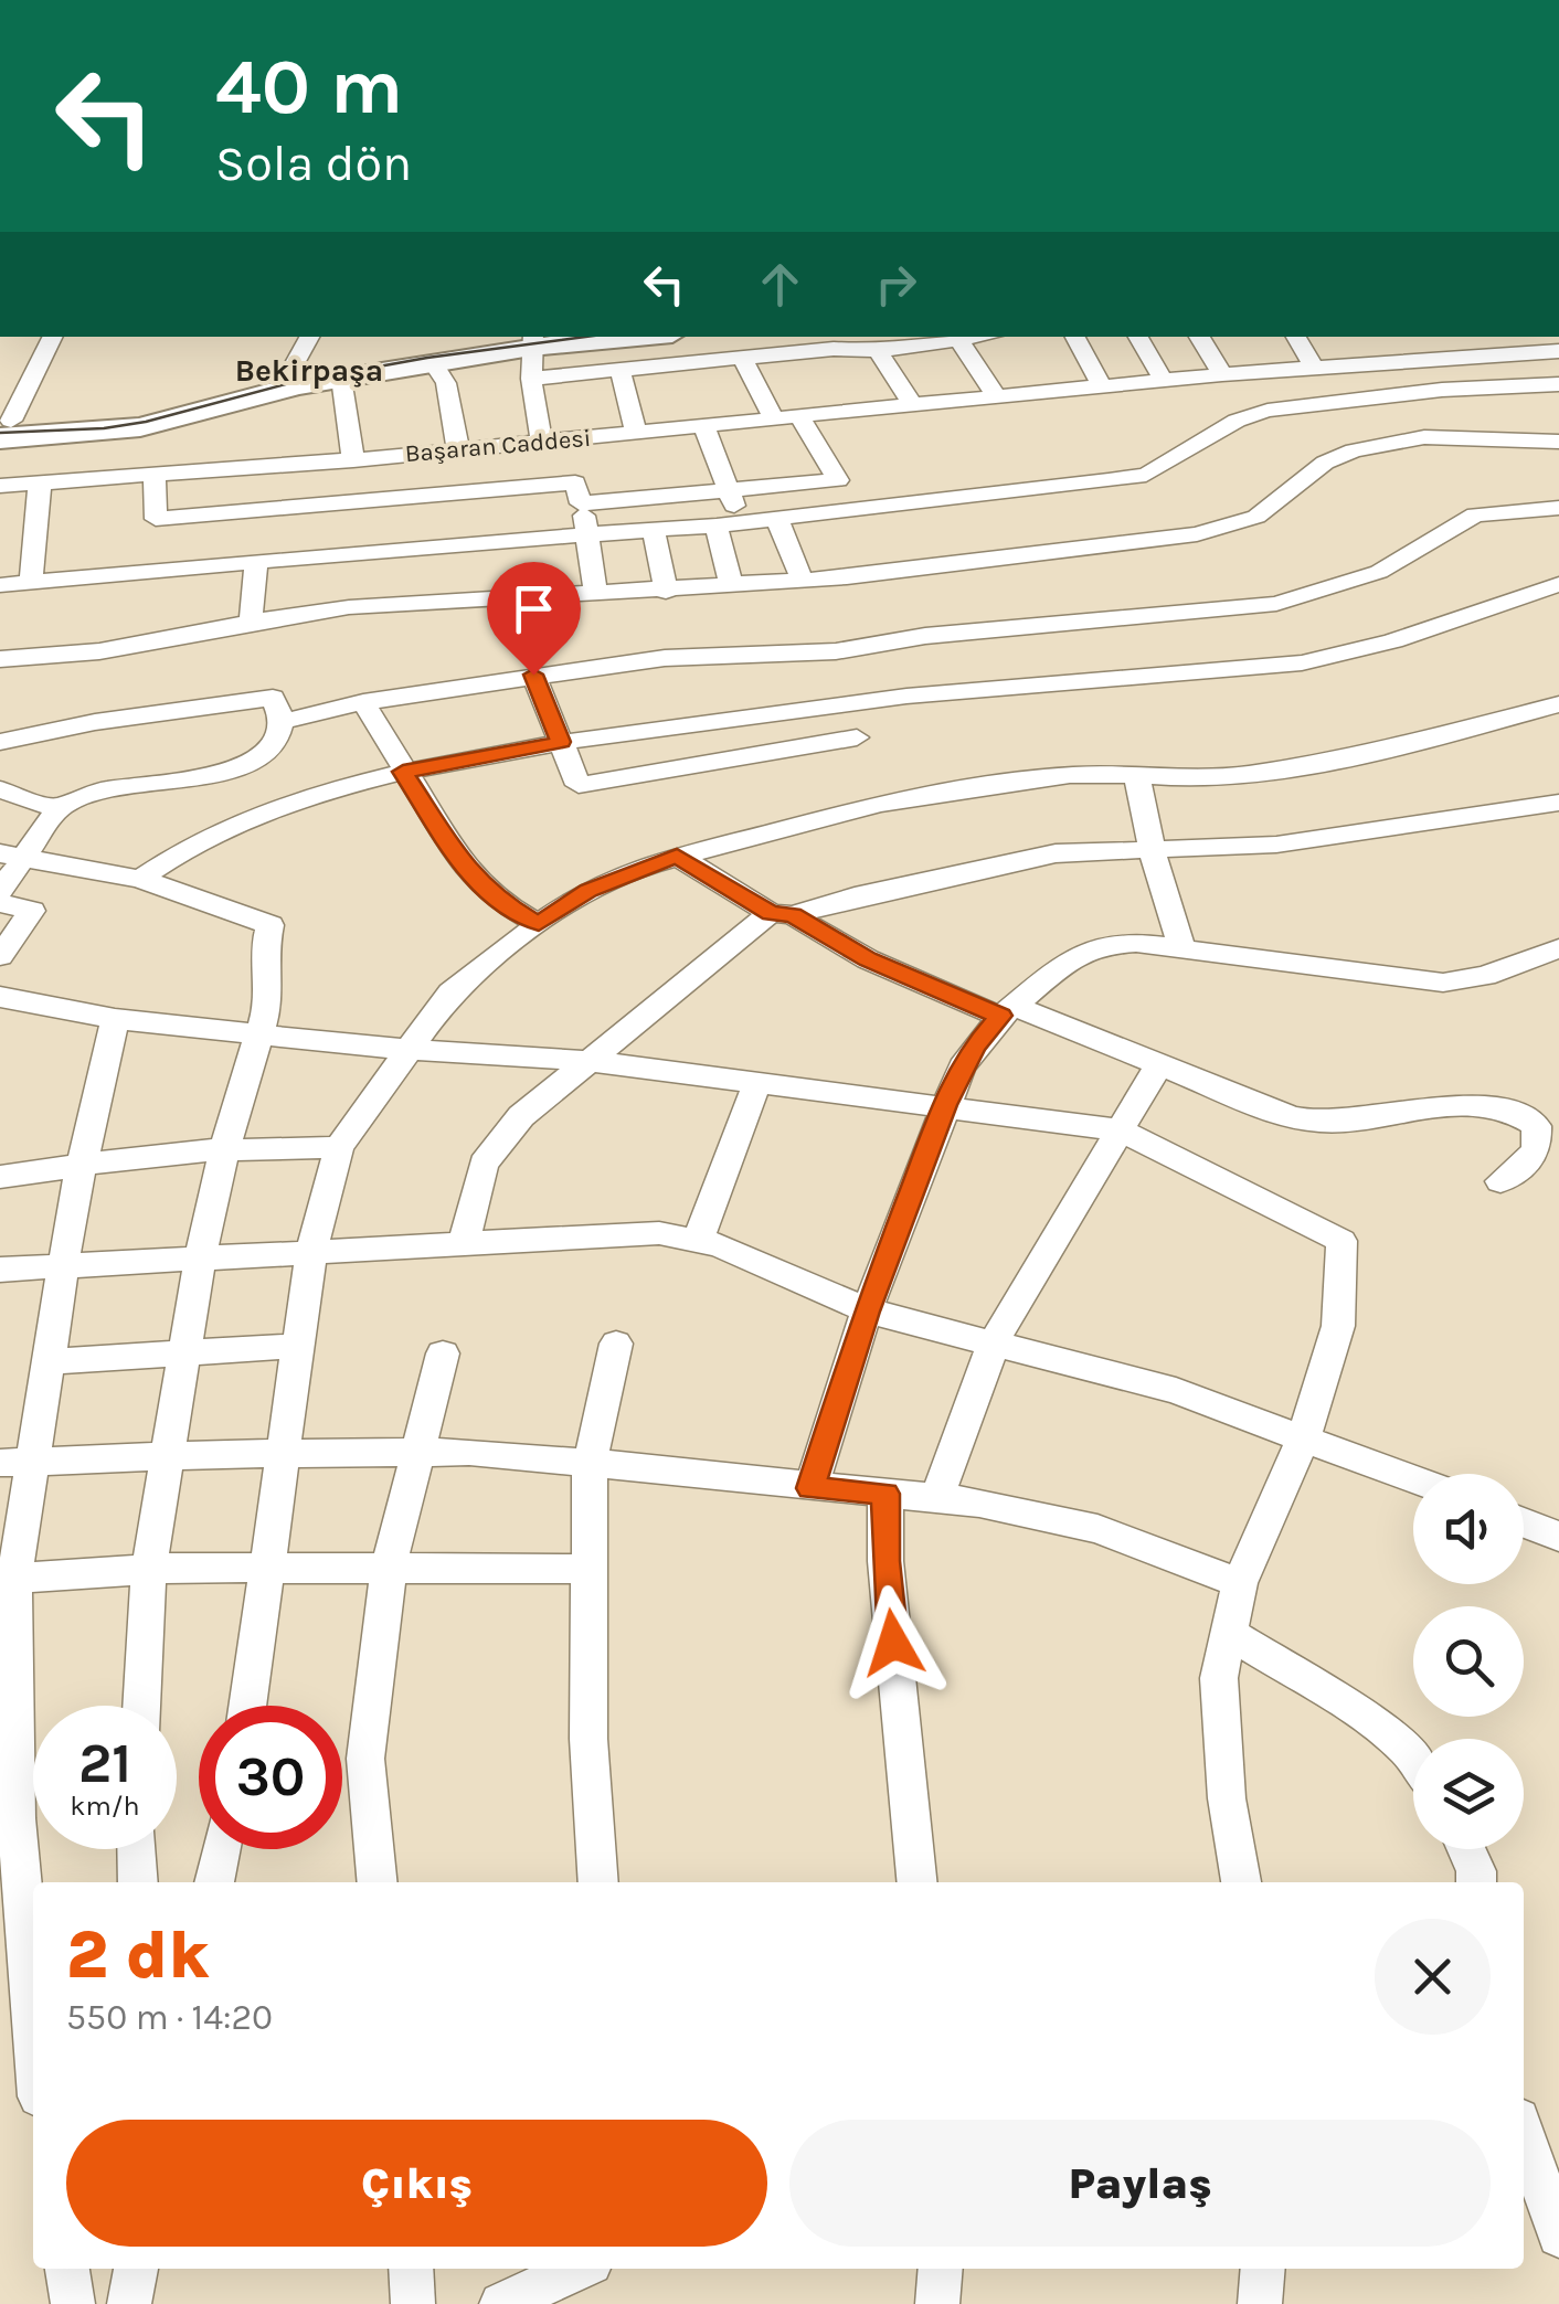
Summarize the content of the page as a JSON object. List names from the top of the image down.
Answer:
{
  "streets": {
    "street": ["Başaran Caddesi"]
  },
  "districts": ["Bekirpaşa"],
  "page": {
    "turn": ["40 m", "Sola dön"],
    "speed": "21 km/h",
    "limit": "30",
    "heading": ["2 dk", "550 m · 14:20"],
    "buttons": ["Çıkış", "Paylaş"]
  }
}
